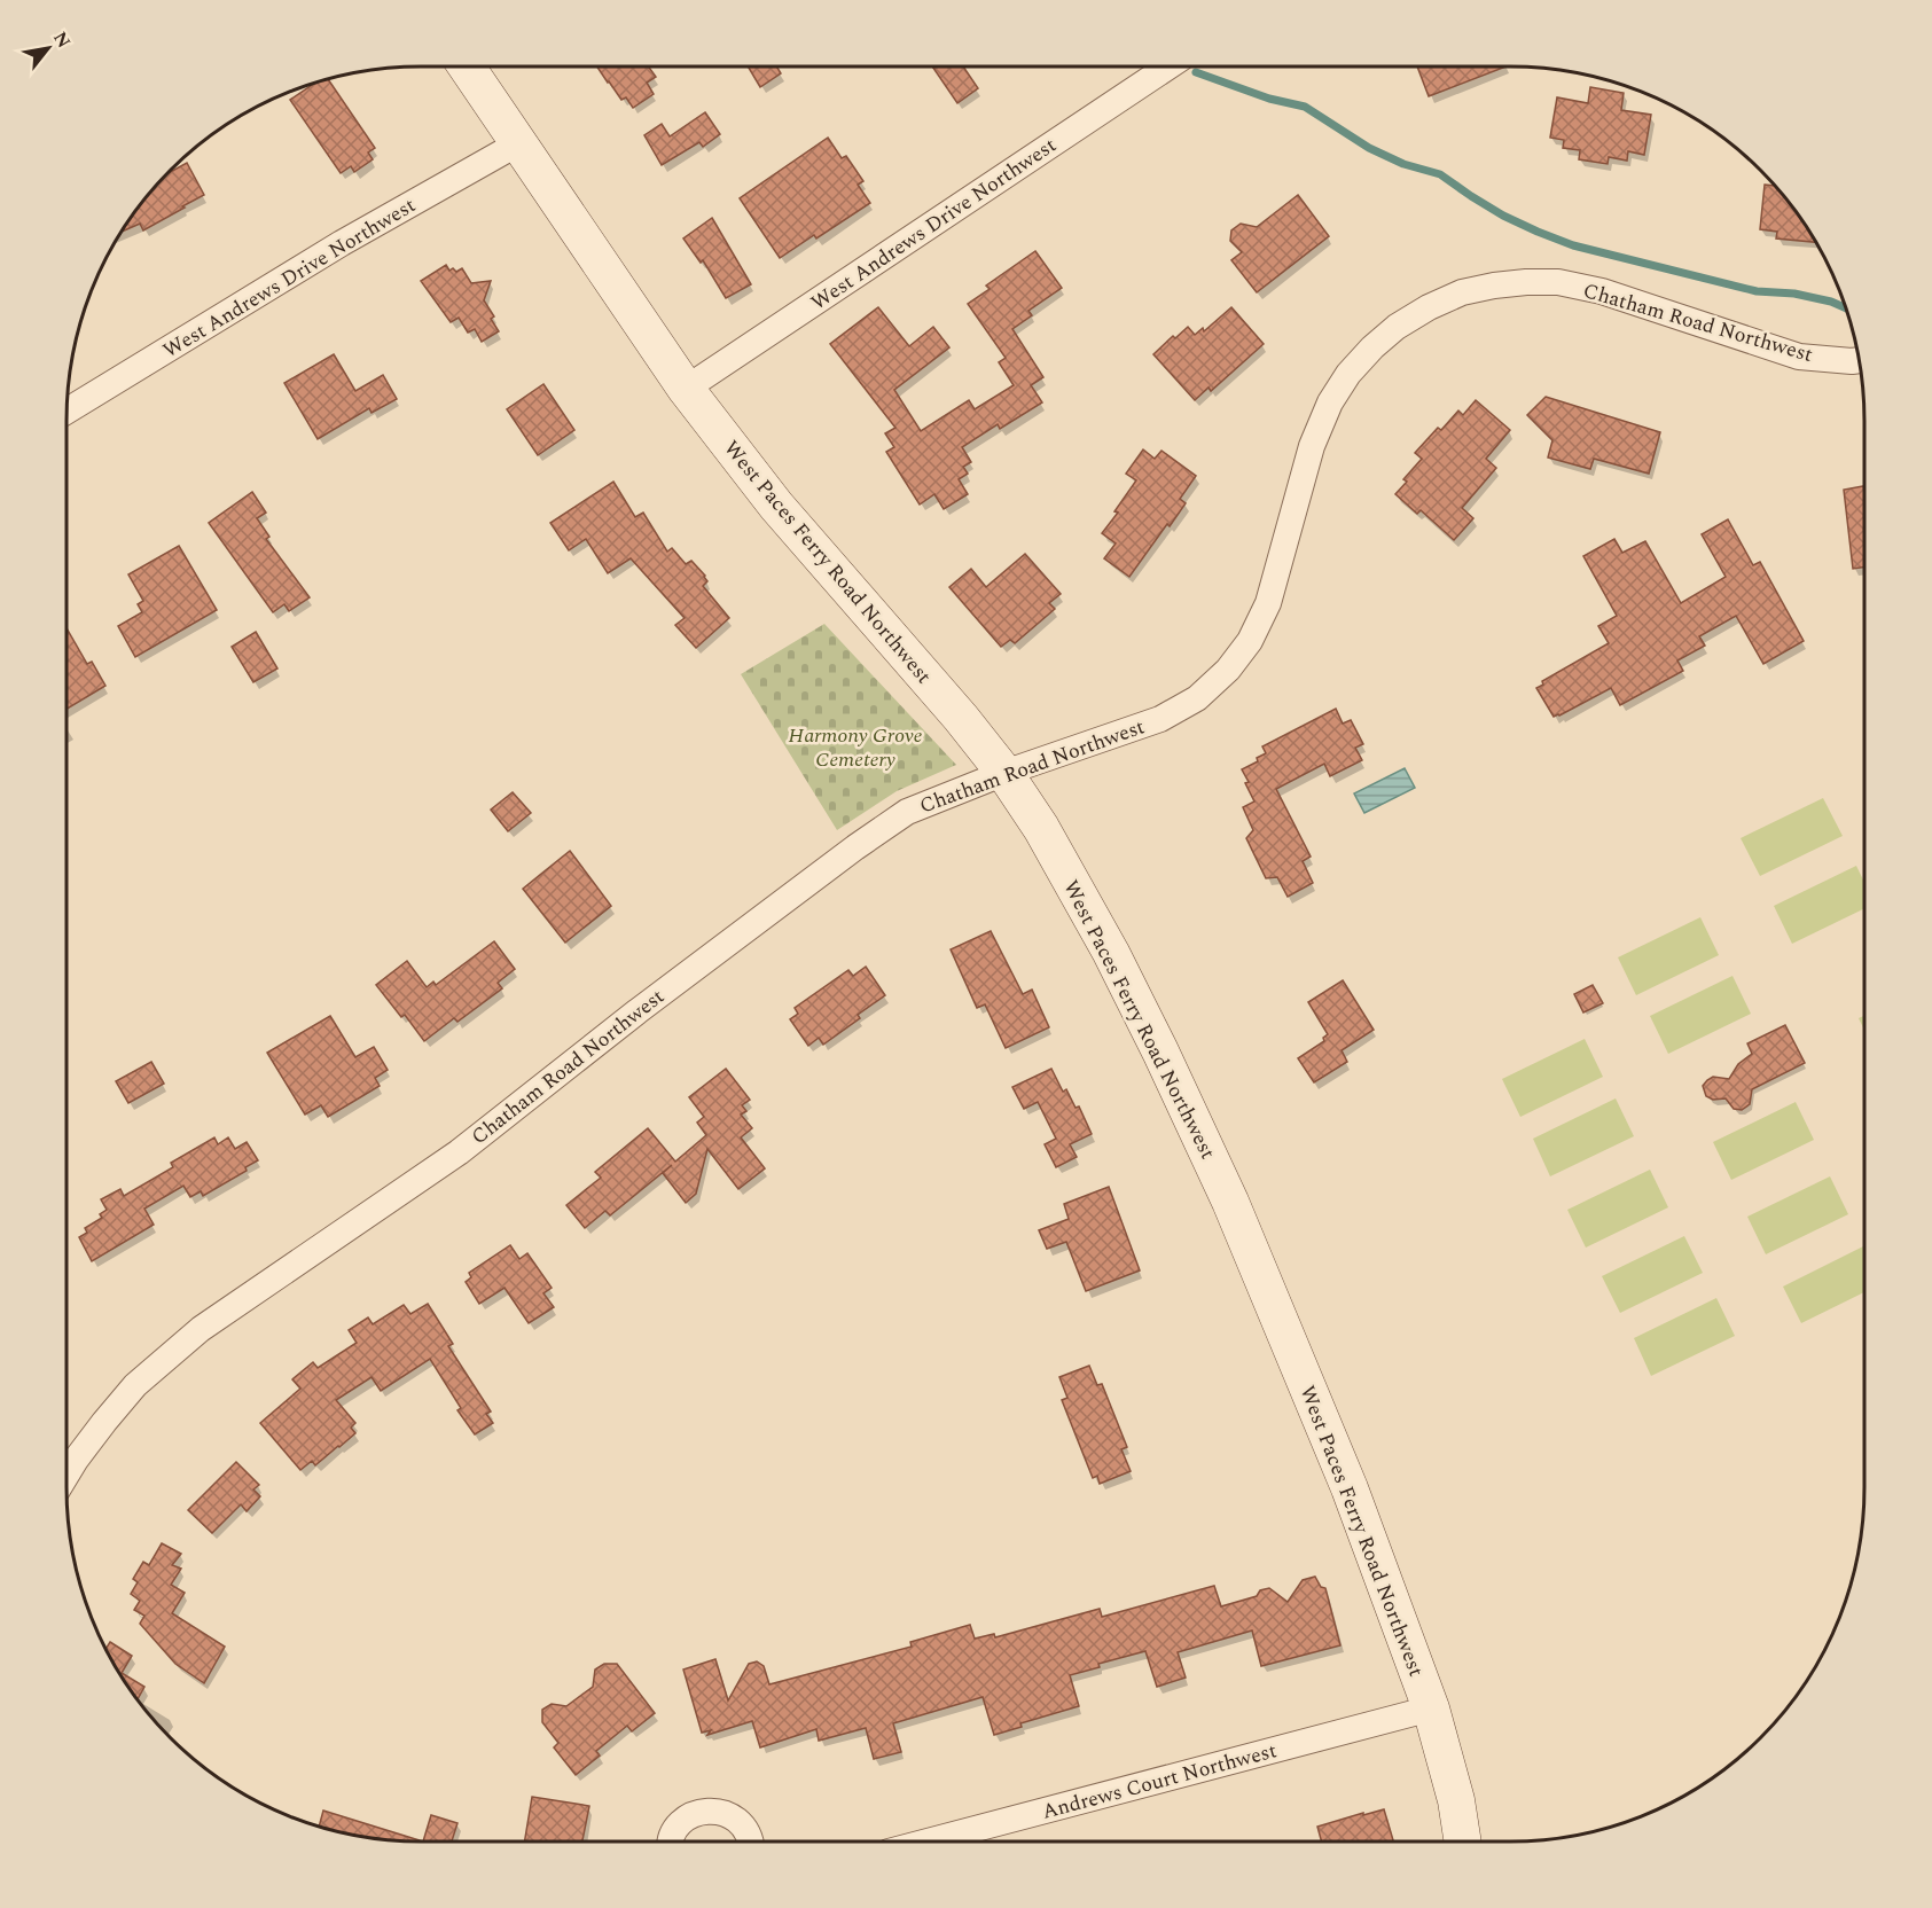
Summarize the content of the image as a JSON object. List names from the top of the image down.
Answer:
{
  "streets": {
    "main road": ["West Paces Ferry Road Northwest"],
    "street": ["West Andrews Drive Northwest", "Chatham Road Northwest", "Andrews Court Northwest"]
  },
  "crossings": [
    ["West Andrews Drive Northwest", "West Paces Ferry Road Northwest"],
    ["Chatham Road Northwest", "West Paces Ferry Road Northwest"],
    ["West Paces Ferry Road Northwest", "Andrews Court Northwest"]
  ],
  "parks": ["Harmony Grove Cemetery"],
  "north": "top right"
}
